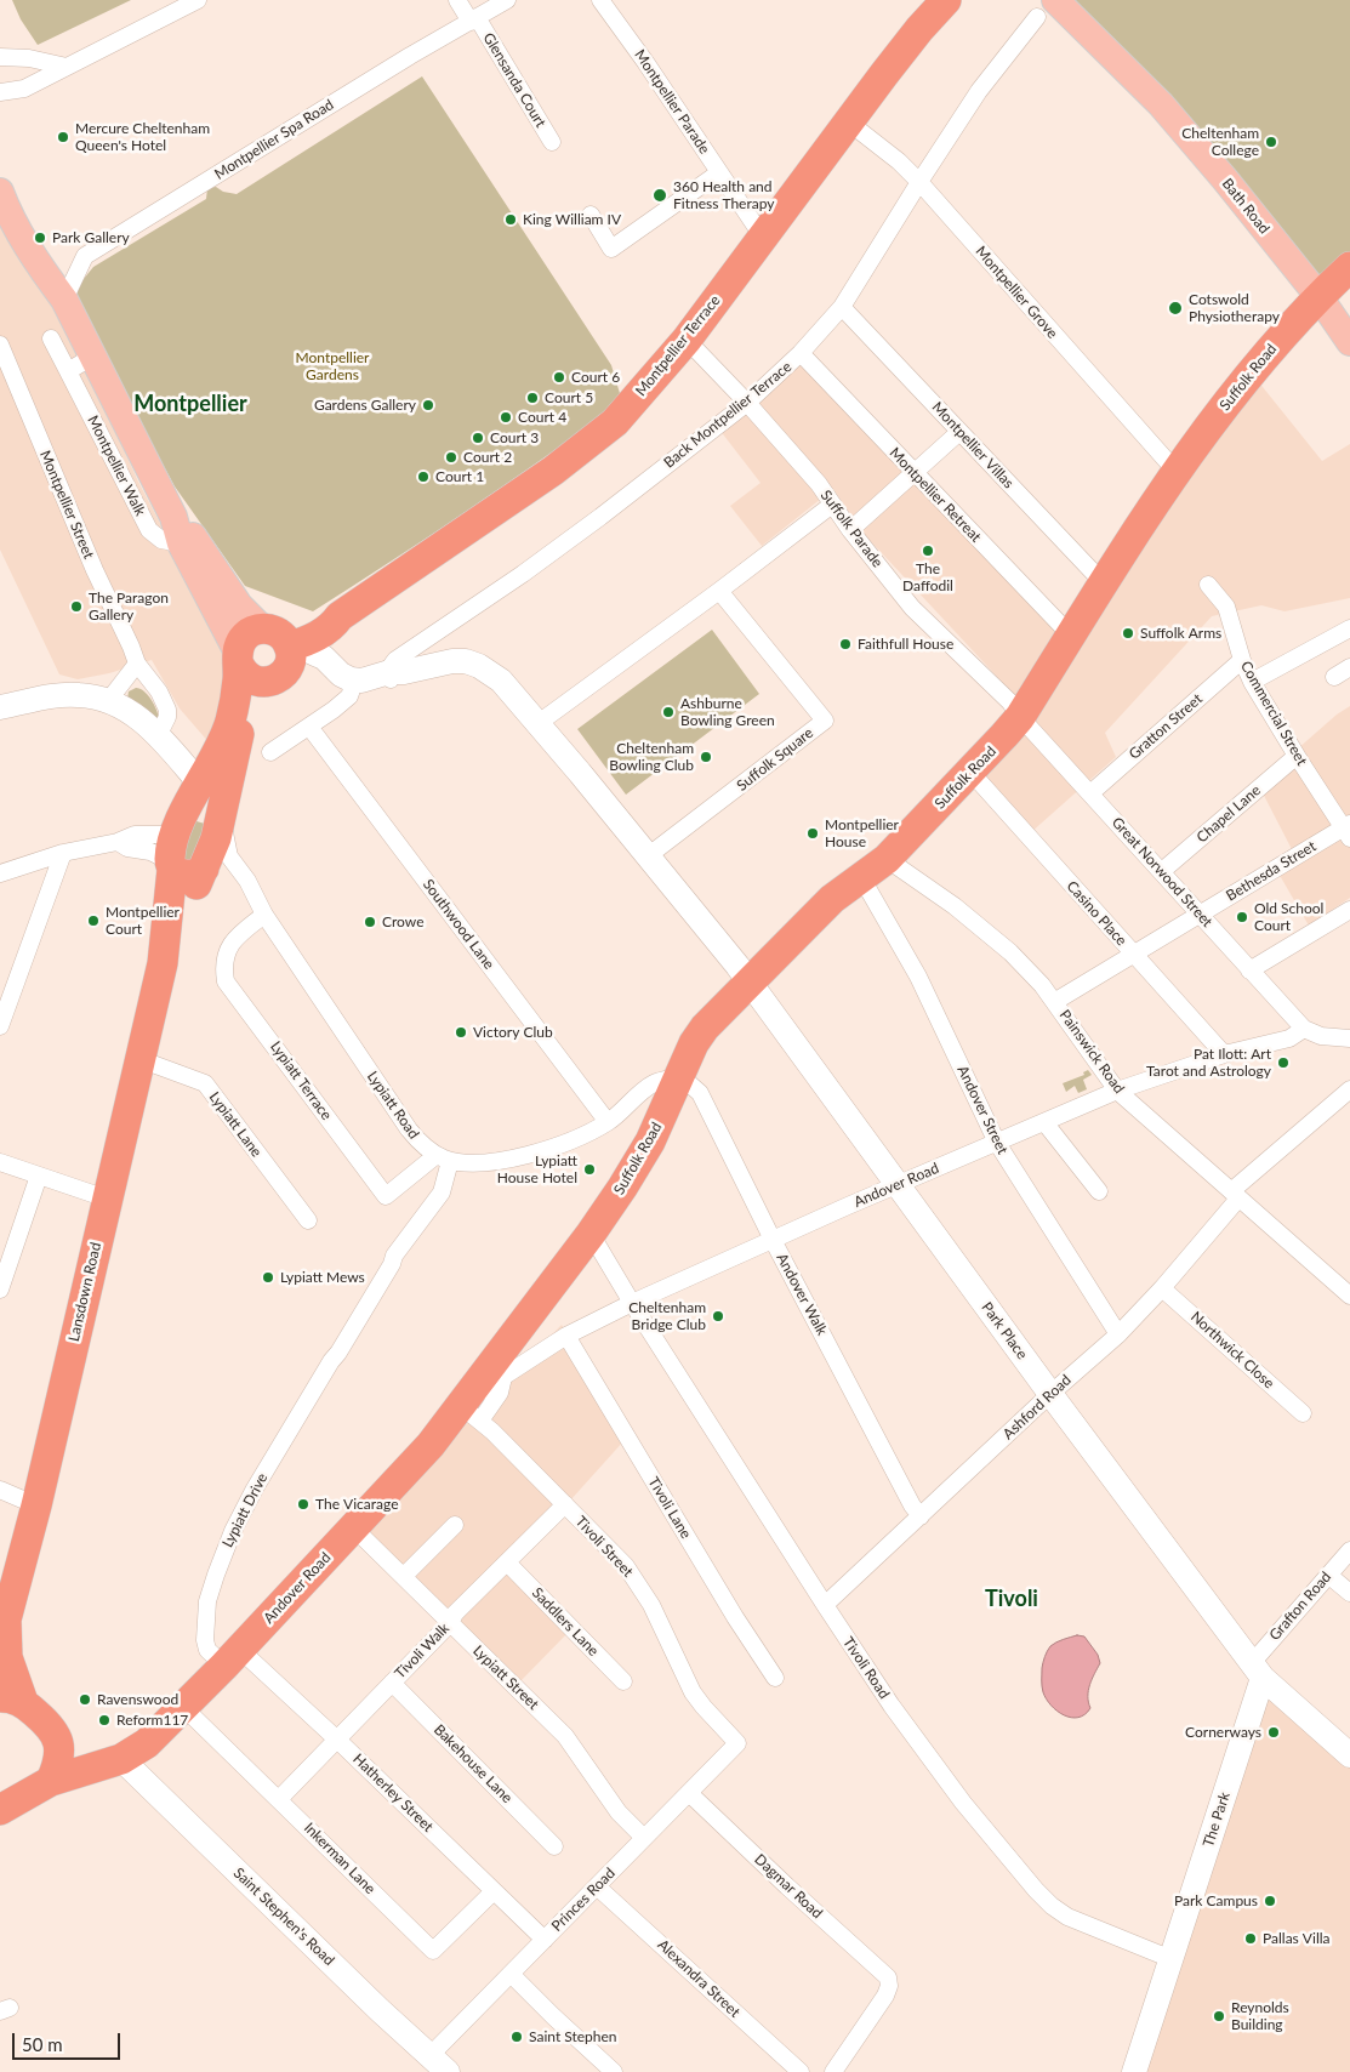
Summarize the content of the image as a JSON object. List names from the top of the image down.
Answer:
{
  "streets": {
    "highway": [
      "Montpellier Terrace",
      "Suffolk Road",
      "Andover Road",
      "Lansdown Road"
    ],
    "main road": ["Bath Road", "Montpellier Walk"],
    "street": [
      "Glensanda Court",
      "Montpellier Parade",
      "Montpellier Spa Road",
      "Montpellier Grove",
      "Back Montpellier Terrace",
      "Montpellier Villas",
      "Montpellier Retreat",
      "Montpellier Street",
      "Suffolk Parade",
      "Commercial Street",
      "Gratton Street",
      "Suffolk Square",
      "Chapel Lane",
      "Bethesda Street",
      "Great Norwood Street",
      "Casino Place",
      "Southwood Lane",
      "Painswick Road",
      "Lypiatt Terrace",
      "Lypiatt Road",
      "Andover Street",
      "Lypiatt Lane",
      "Andover Walk",
      "Park Place",
      "Northwick Close",
      "Ashford Road",
      "Tivoli Lane",
      "Lypiatt Drive",
      "Tivoli Street",
      "Grafton Road",
      "Saddlers Lane",
      "Tivoli Walk",
      "Tivoli Road",
      "Lypiatt Street",
      "Bakehouse Lane",
      "Hatherley Street",
      "The Park",
      "Inkerman Lane",
      "Dagmar Road",
      "Princes Road",
      "Saint Stephen's Road",
      "Alexandra Street"
    ]
  },
  "crossings": [
    ["Glensanda Court", "Montpellier Spa Road"],
    ["Montpellier Parade", "Montpellier Terrace"],
    ["Montpellier Spa Road", "Montpellier Walk"],
    ["Bath Road", "Suffolk Road"],
    ["Bath Road", "Back Montpellier Terrace"],
    ["Montpellier Grove", "Montpellier Terrace"],
    ["Montpellier Grove", "Suffolk Road"],
    ["Montpellier Grove", "Back Montpellier Terrace"],
    ["Montpellier Terrace", "Montpellier Walk"],
    ["Montpellier Terrace", "Suffolk Parade"],
    ["Montpellier Terrace", "Lansdown Road"],
    ["Suffolk Road", "Montpellier Villas"],
    ["Suffolk Road", "Montpellier Retreat"],
    ["Suffolk Road", "Suffolk Parade"],
    ["Suffolk Road", "Great Norwood Street"],
    ["Suffolk Road", "Casino Place"],
    ["Suffolk Road", "Painswick Road"],
    ["Suffolk Road", "Andover Street"],
    ["Suffolk Road", "Andover Road"],
    ["Suffolk Road", "Andover Walk"],
    ["Suffolk Road", "Park Place"],
    ["Suffolk Road", "Tivoli Road"],
    ["Back Montpellier Terrace", "Montpellier Villas"],
    ["Back Montpellier Terrace", "Montpellier Retreat"],
    ["Back Montpellier Terrace", "Suffolk Parade"],
    ["Montpellier Walk", "Lansdown Road"],
    ["Suffolk Parade", "Great Norwood Street"],
    ["Commercial Street", "Gratton Street"],
    ["Commercial Street", "Chapel Lane"],
    ["Commercial Street", "Bethesda Street"],
    ["Gratton Street", "Great Norwood Street"],
    ["Chapel Lane", "Great Norwood Street"],
    ["Bethesda Street", "Great Norwood Street"],
    ["Bethesda Street", "Casino Place"],
    ["Bethesda Street", "Painswick Road"],
    ["Great Norwood Street", "Andover Road"],
    ["Casino Place", "Andover Road"],
    ["Painswick Road", "Andover Road"],
    ["Painswick Road", "Ashford Road"],
    ["Lypiatt Terrace", "Lypiatt Road"],
    ["Lypiatt Terrace", "Lypiatt Drive"],
    ["Lypiatt Road", "Lansdown Road"],
    ["Lypiatt Road", "Lypiatt Drive"],
    ["Andover Street", "Andover Road"],
    ["Andover Street", "Ashford Road"],
    ["Lypiatt Lane", "Lansdown Road"],
    ["Andover Road", "Andover Walk"],
    ["Andover Road", "Park Place"],
    ["Andover Road", "Tivoli Lane"],
    ["Andover Road", "Lypiatt Drive"],
    ["Andover Road", "Tivoli Street"],
    ["Andover Road", "Tivoli Road"],
    ["Andover Road", "Lypiatt Street"],
    ["Andover Road", "Hatherley Street"],
    ["Andover Road", "Inkerman Lane"],
    ["Andover Road", "Saint Stephen's Road"],
    ["Andover Walk", "Ashford Road"],
    ["Park Place", "Ashford Road"],
    ["Park Place", "Grafton Road"],
    ["Park Place", "The Park"],
    ["Northwick Close", "Ashford Road"],
    ["Ashford Road", "Tivoli Road"],
    ["Lypiatt Drive", "Hatherley Street"],
    ["Tivoli Street", "Tivoli Walk"],
    ["Tivoli Street", "Princes Road"],
    ["Grafton Road", "The Park"],
    ["Saddlers Lane", "Tivoli Walk"],
    ["Tivoli Walk", "Lypiatt Street"],
    ["Tivoli Walk", "Bakehouse Lane"],
    ["Tivoli Walk", "Hatherley Street"],
    ["Tivoli Walk", "Inkerman Lane"],
    ["Tivoli Road", "The Park"],
    ["Lypiatt Street", "Princes Road"],
    ["Hatherley Street", "Inkerman Lane"],
    ["Hatherley Street", "Princes Road"],
    ["Dagmar Road", "Princes Road"],
    ["Princes Road", "Saint Stephen's Road"],
    ["Princes Road", "Alexandra Street"]
  ],
  "districts": ["Montpellier", "Tivoli"],
  "parks": ["Montpellier Gardens"],
  "places": [
    "Mercure Cheltenham Queen's Hotel",
    "Cheltenham College",
    "360 Health and Fitness Therapy",
    "King William IV",
    "Park Gallery",
    "Cotswold Physiotherapy",
    "Court 6",
    "Court 5",
    "Gardens Gallery",
    "Court 4",
    "Court 3",
    "Court 2",
    "Court 1",
    "The Daffodil",
    "The Paragon Gallery",
    "Suffolk Arms",
    "Faithfull House",
    "Ashburne Bowling Green",
    "Cheltenham Bowling Club",
    "Montpellier House",
    "Old School Court",
    "Montpellier Court",
    "Crowe",
    "Victory Club",
    "Pat Ilott: Art Tarot and Astrology",
    "Lypiatt House Hotel",
    "Lypiatt Mews",
    "Cheltenham Bridge Club",
    "The Vicarage",
    "Ravenswood",
    "Reform117",
    "Cornerways",
    "Park Campus",
    "Pallas Villa",
    "Reynolds Building",
    "Saint Stephen"
  ],
  "scale_bar": "50 m"
}
